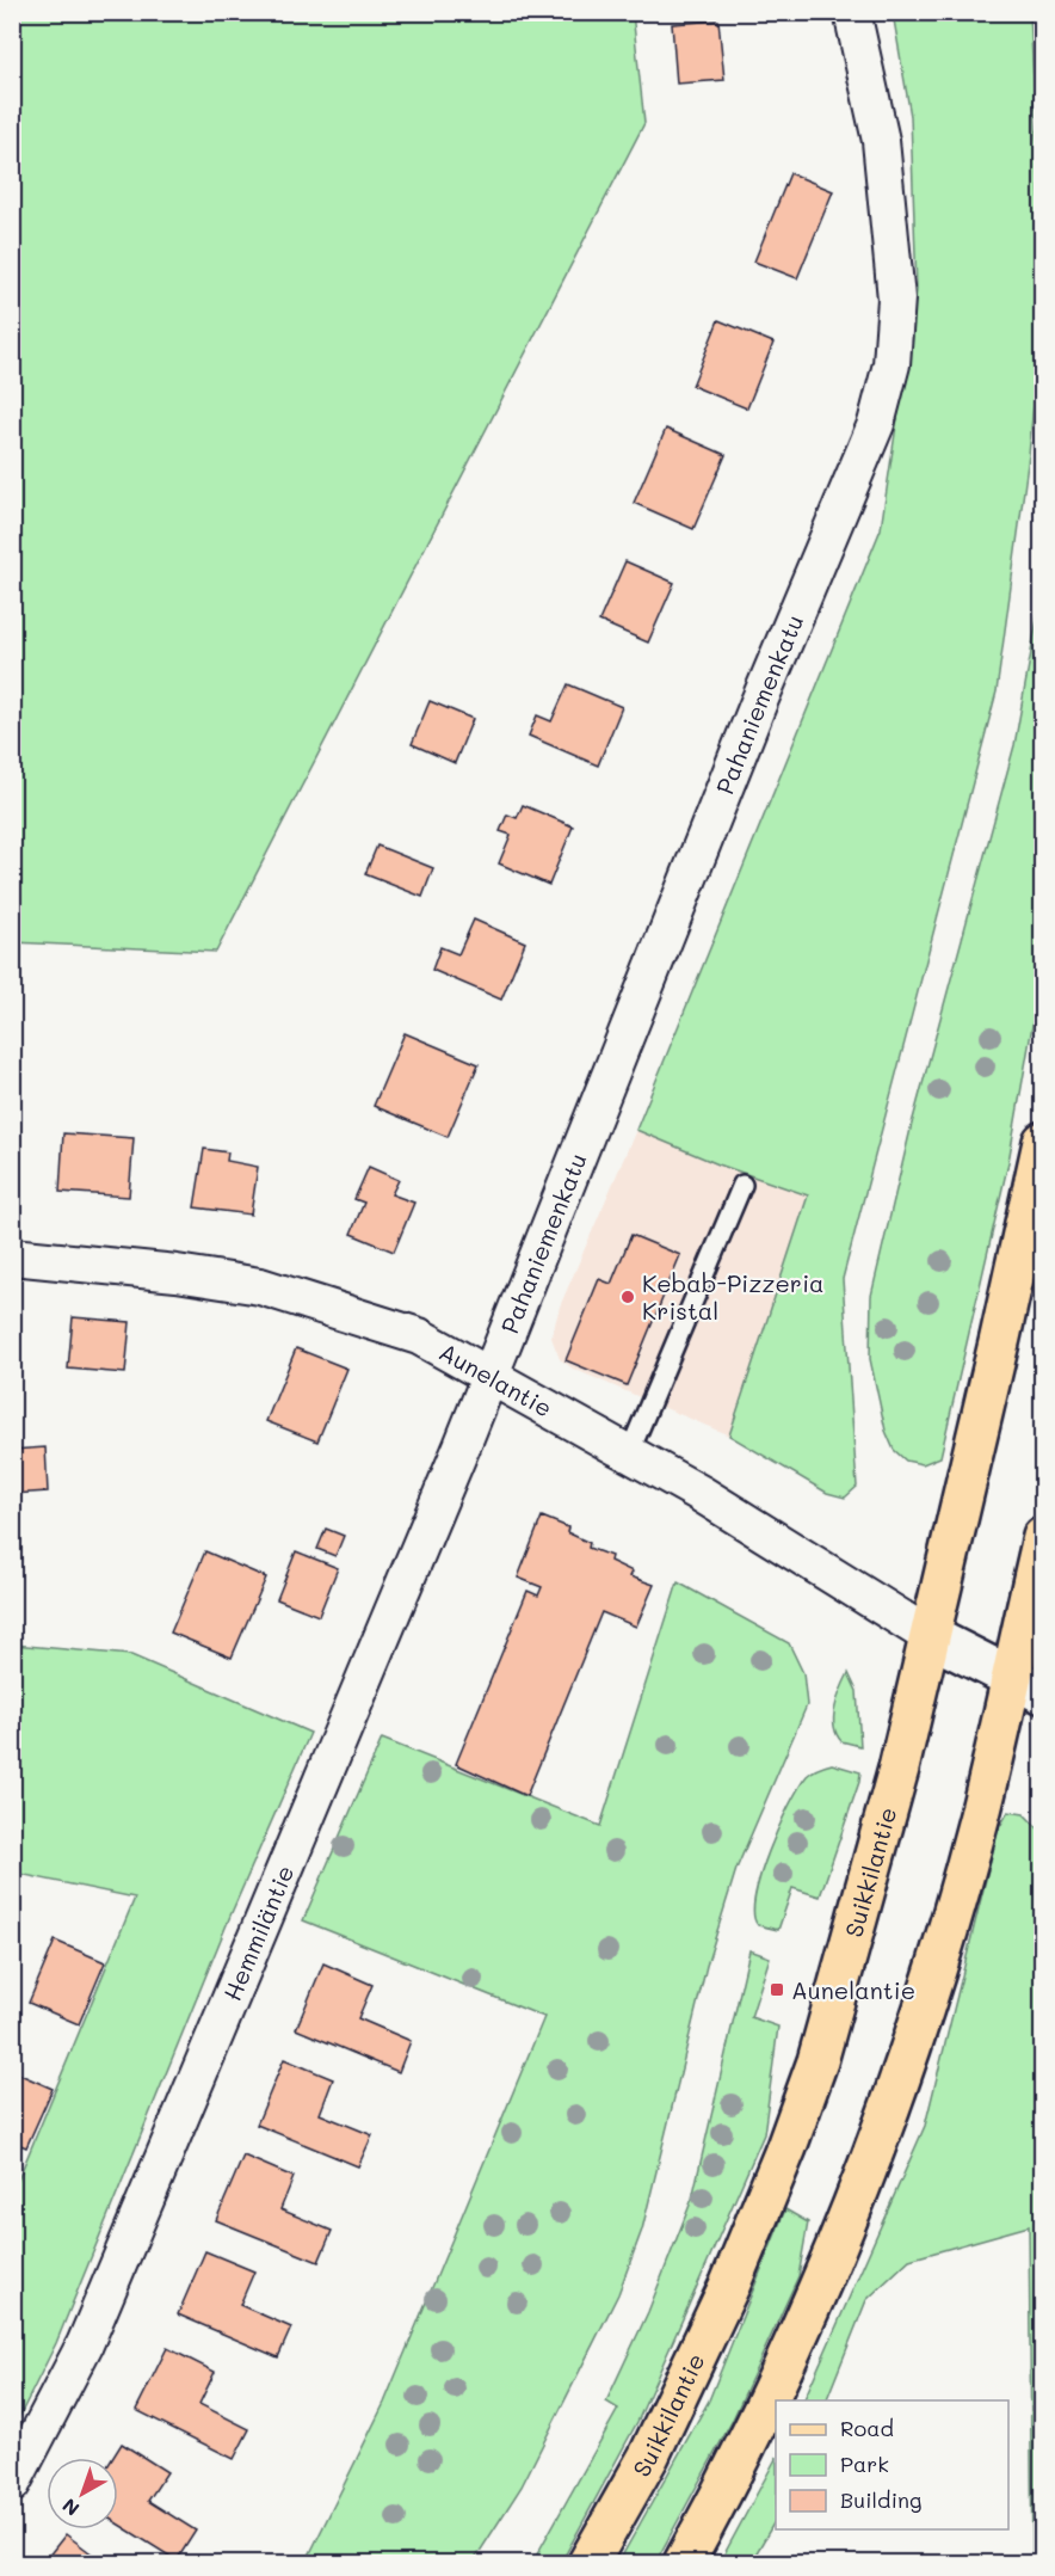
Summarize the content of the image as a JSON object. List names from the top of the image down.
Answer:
{
  "streets": {
    "main road": ["Suikkilantie"],
    "street": ["Pahaniemenkatu", "Aunelantie", "Hemmiläntie"]
  },
  "crossings": [
    ["Pahaniemenkatu", "Aunelantie"],
    ["Pahaniemenkatu", "Hemmiläntie"],
    ["Aunelantie", "Suikkilantie"],
    ["Aunelantie", "Hemmiläntie"]
  ],
  "places": {
    "other": ["Kebab-Pizzeria Kristal"],
    "transit": ["Aunelantie"]
  },
  "legend": ["Road", "Park", "Building"],
  "north": "bottom left"
}
